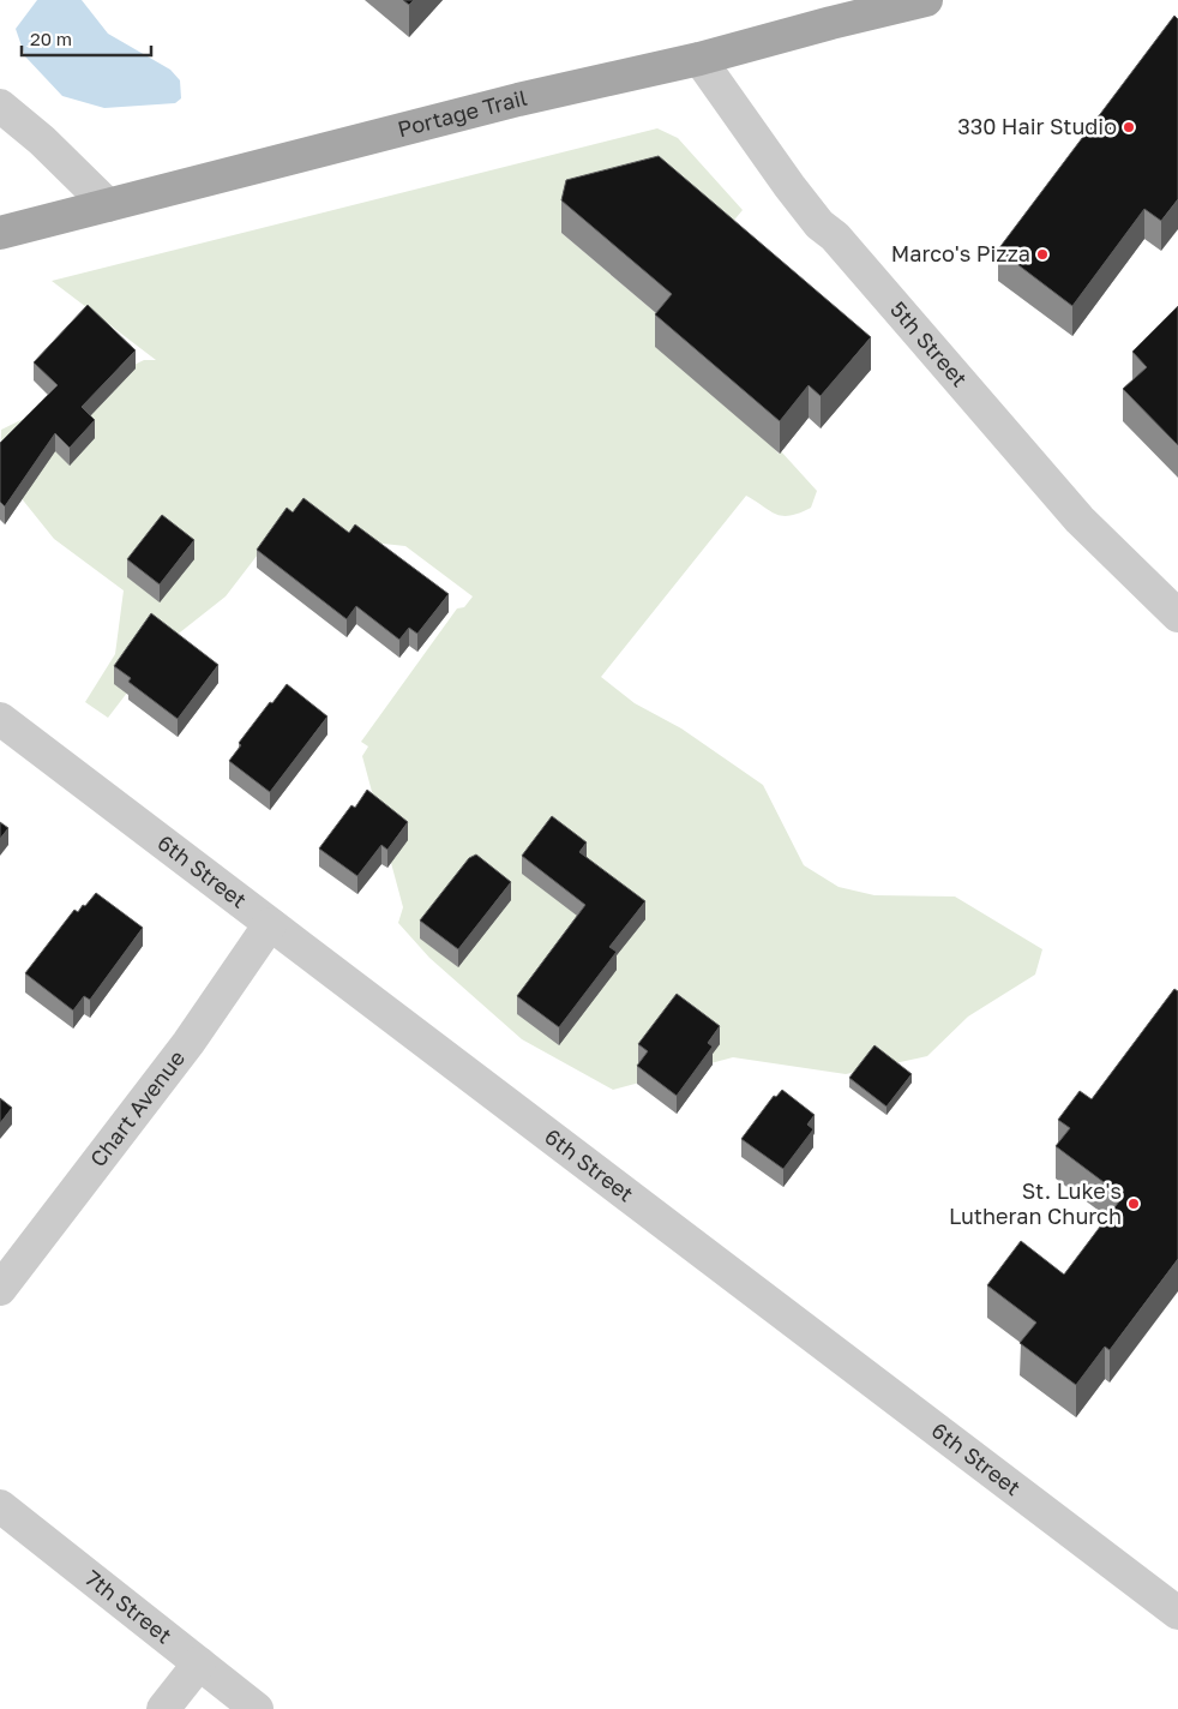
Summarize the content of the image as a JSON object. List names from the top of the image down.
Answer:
{
  "streets": {
    "main road": ["Portage Trail"],
    "street": [
      "5th Street",
      "6th Street",
      "Chart Avenue",
      "7th Street"
    ]
  },
  "crossings": [
    ["Portage Trail", "5th Street"],
    ["6th Street", "Chart Avenue"]
  ],
  "places": ["330 Hair Studio", "Marco's Pizza", "St. Luke's Lutheran Church"],
  "scale_bar": "20 m"
}
